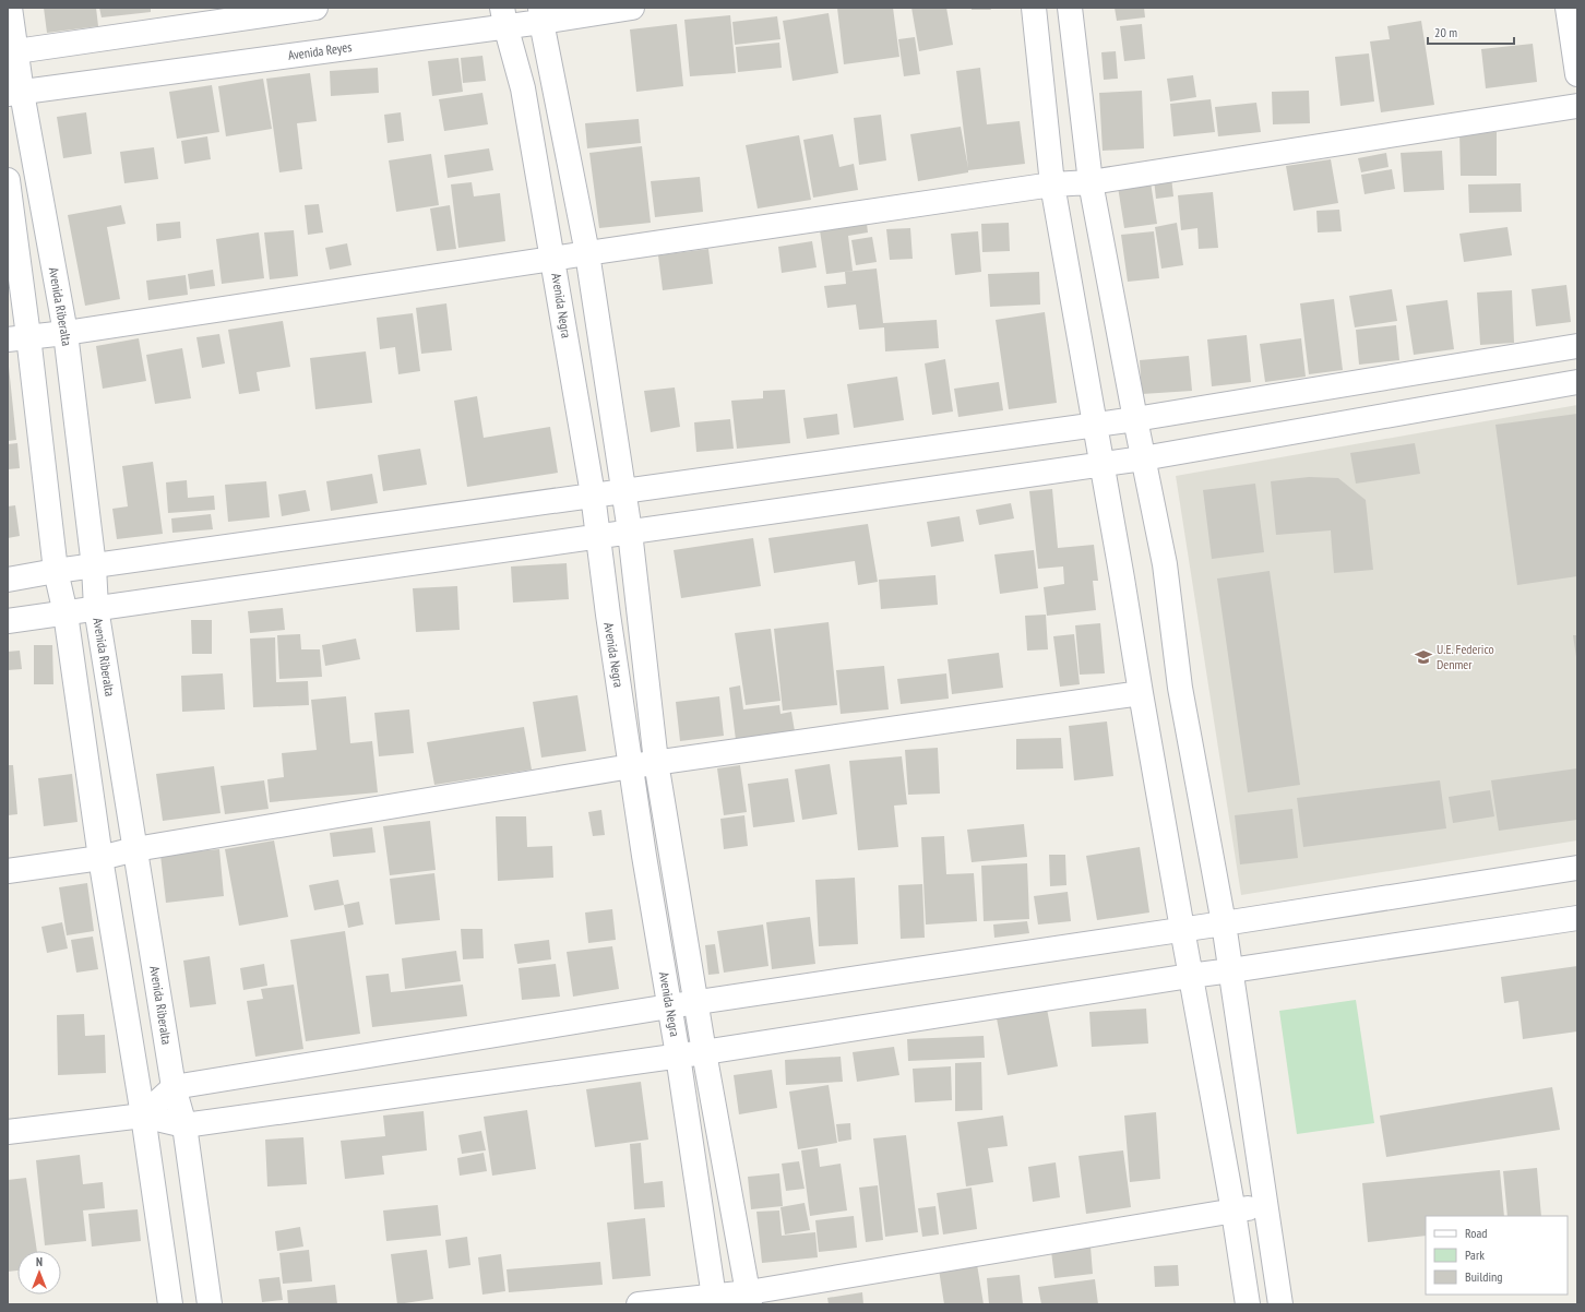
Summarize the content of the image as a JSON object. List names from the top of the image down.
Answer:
{
  "streets": {
    "street": ["Avenida Reyes", "Avenida Negra", "Avenida Riberalta"]
  },
  "crossings": [
    ["Avenida Reyes", "Avenida Negra"],
    ["Avenida Reyes", "Avenida Riberalta"]
  ],
  "places": {
    "school or university": ["U.E. Federico Denmer"]
  },
  "legend": ["Road", "Park", "Building"],
  "scale_bar": "20 m",
  "north": "top"
}
